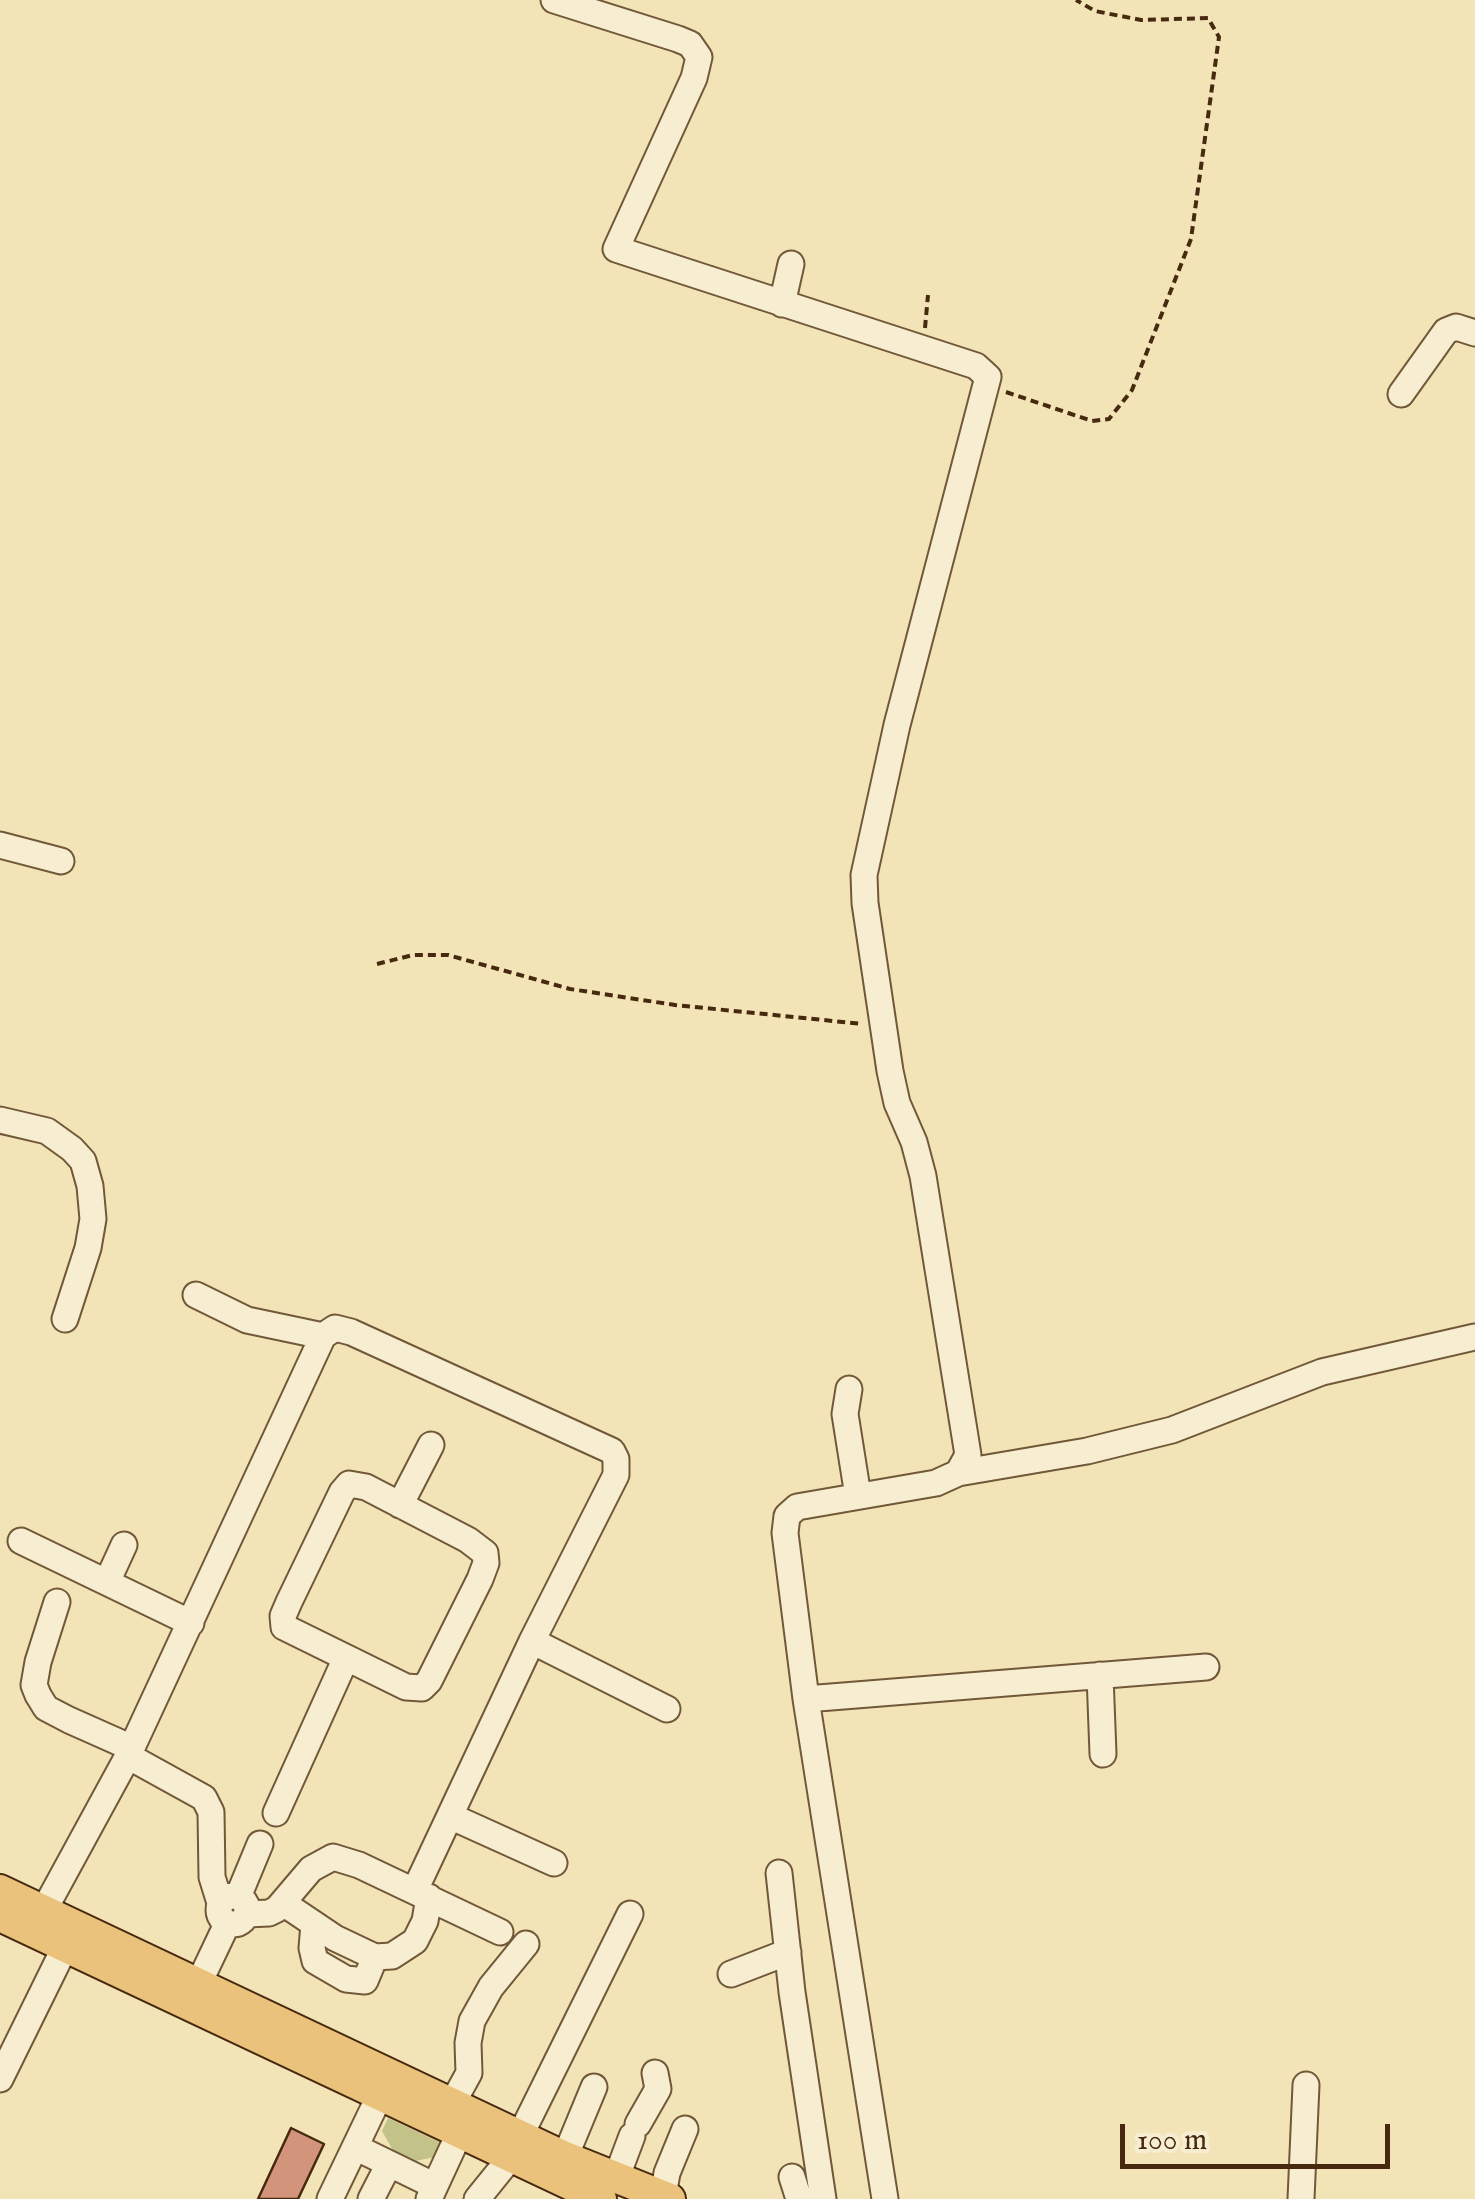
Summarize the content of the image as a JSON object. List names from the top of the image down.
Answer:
{
  "scale_bar": "100 m"
}
